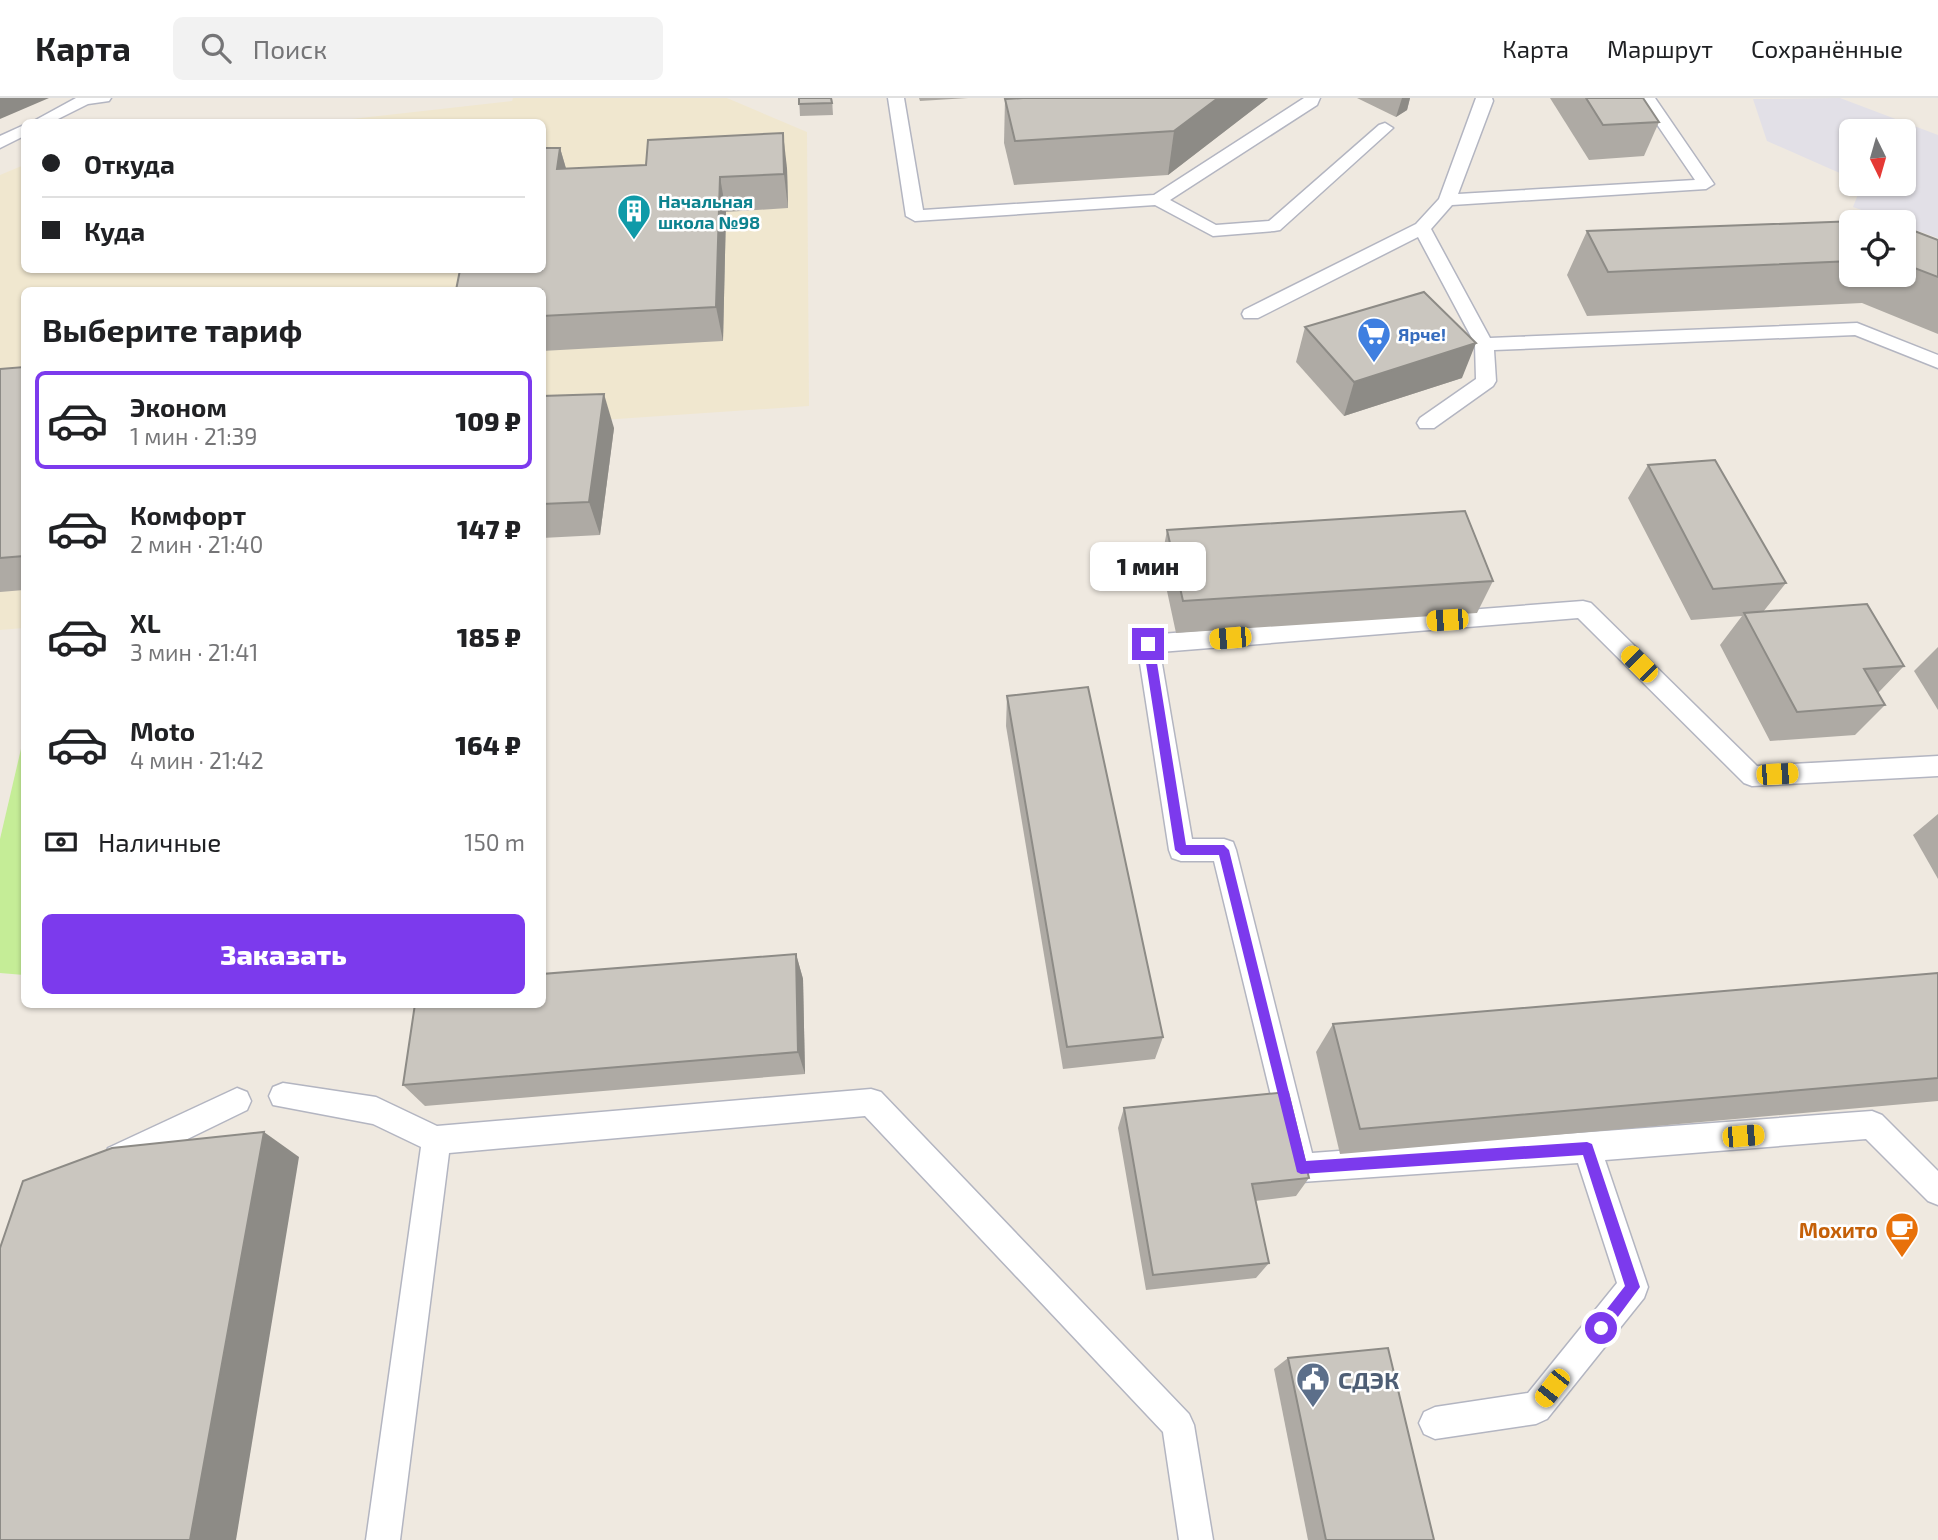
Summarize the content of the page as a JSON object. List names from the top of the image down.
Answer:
{
  "places": {
    "building": ["Начальная школа №98"],
    "supermarket": ["Ярче!"],
    "cafe": ["Мохито"],
    "public building": ["СДЭК"]
  },
  "north": "bottom",
  "page": {
    "header": "Карта",
    "search": "Поиск",
    "nav": ["Карта", "Маршрут", "Сохранённые"],
    "banner": ["Откуда", "Куда"],
    "heading": "Выберите тариф",
    "list": [
      {
        "name": "Эконом",
        "note": "1 мин · 21:39",
        "value": "109 ₽"
      },
      {
        "name": "Комфорт",
        "note": "2 мин · 21:40",
        "value": "147 ₽"
      },
      {
        "name": "XL",
        "note": "3 мин · 21:41",
        "value": "185 ₽"
      },
      {
        "name": "Moto",
        "note": "4 мин · 21:42",
        "value": "164 ₽"
      }
    ],
    "bubble": "1 мин",
    "pay": ["Наличные", "150 m"],
    "buttons": "Заказать"
  }
}
